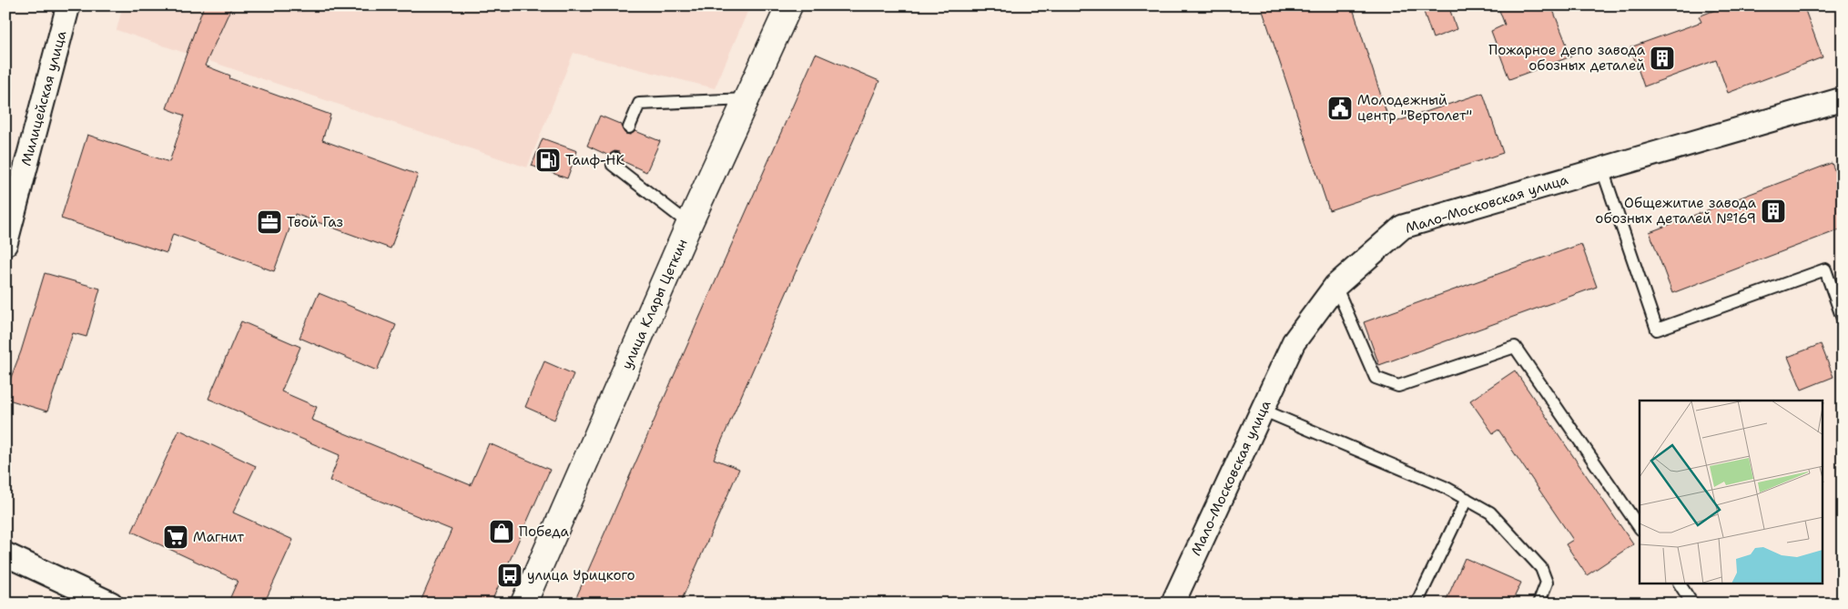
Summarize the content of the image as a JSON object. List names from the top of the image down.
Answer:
{
  "streets": {
    "main road": ["улица Клары Цеткин"],
    "street": ["Милицейская улица", "Мало-Московская улица"]
  },
  "places": {
    "building": ["Пожарное депо завода обозных деталей", "Общежитие завода обозных деталей №169"],
    "public building": ["Молодежный центр \"Вертолет\""],
    "fuel station": ["Таиф-НК"],
    "office": ["Твой Газ"],
    "shop": ["Победа"],
    "supermarket": ["Магнит"],
    "bus stop": ["улица Урицкого"]
  }
}
